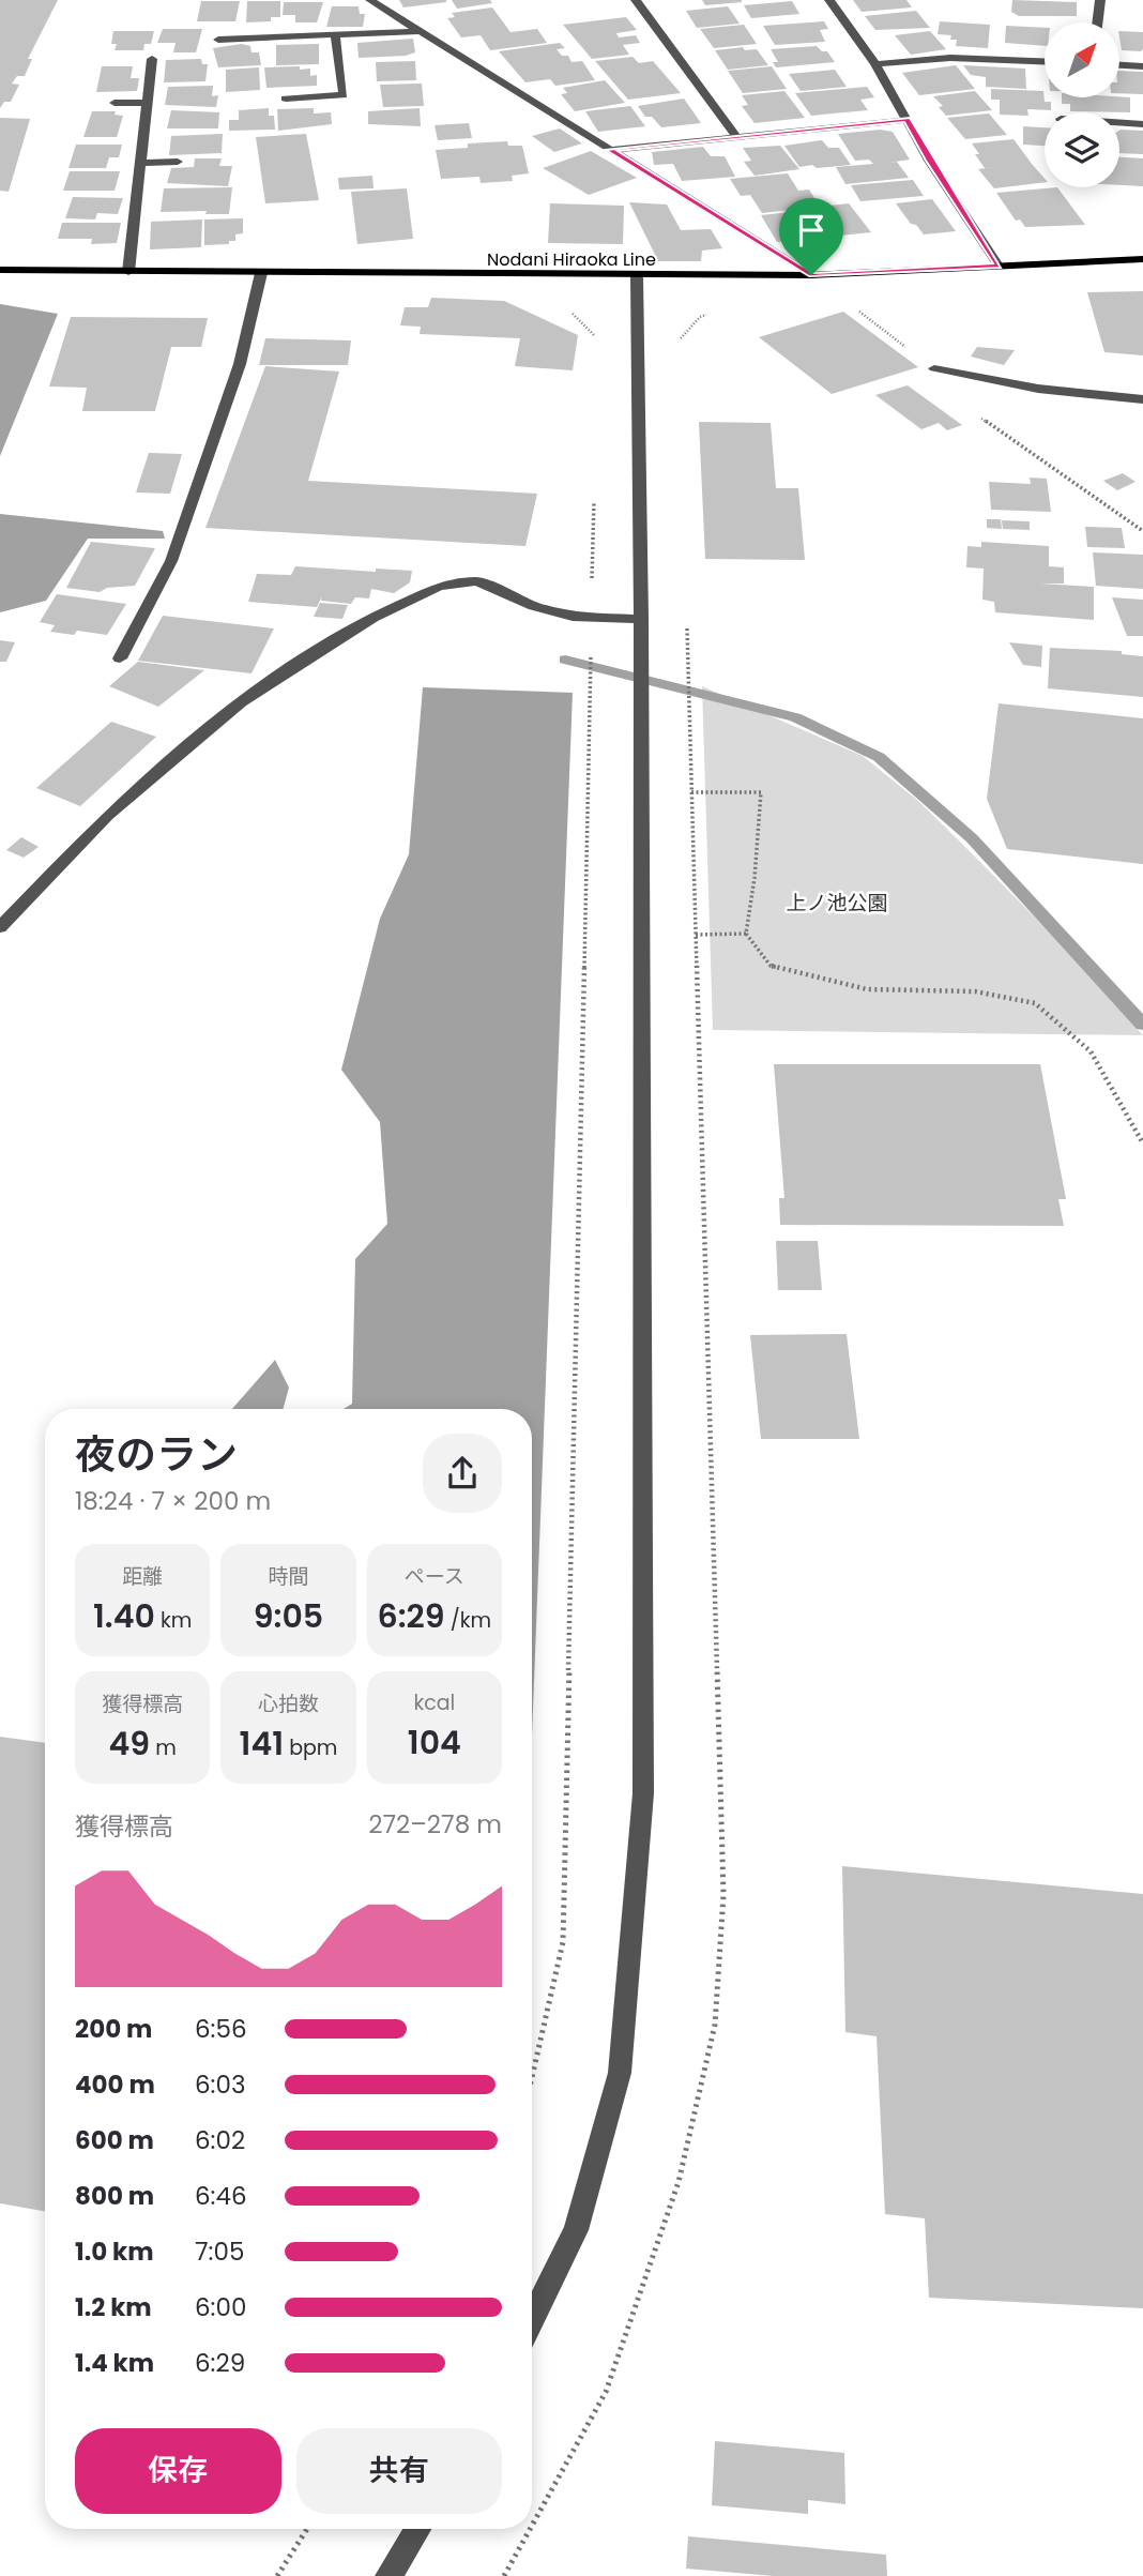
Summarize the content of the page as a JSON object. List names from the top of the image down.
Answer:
{
  "streets": {
    "main road": ["Nodani Hiraoka Line"]
  },
  "parks": ["上ノ池公園"],
  "north": "top right",
  "page": {
    "heading": ["夜のラン", "18:24 · 7 × 200 m"],
    "stats": [
      ["距離", "1.40 km"],
      ["時間", "9:05"],
      ["ペース", "6:29 /km"],
      ["獲得標高", "49 m"],
      ["心拍数", "141 bpm"],
      ["kcal", "104"]
    ],
    "chart": ["獲得標高", "272–278 m"],
    "list": [
      {
        "name": "200 m",
        "note": "6:56"
      },
      {
        "name": "400 m",
        "note": "6:03"
      },
      {
        "name": "600 m",
        "note": "6:02"
      },
      {
        "name": "800 m",
        "note": "6:46"
      },
      {
        "name": "1.0 km",
        "note": "7:05"
      },
      {
        "name": "1.2 km",
        "note": "6:00"
      },
      {
        "name": "1.4 km",
        "note": "6:29"
      }
    ],
    "buttons": ["保存", "共有"]
  }
}
